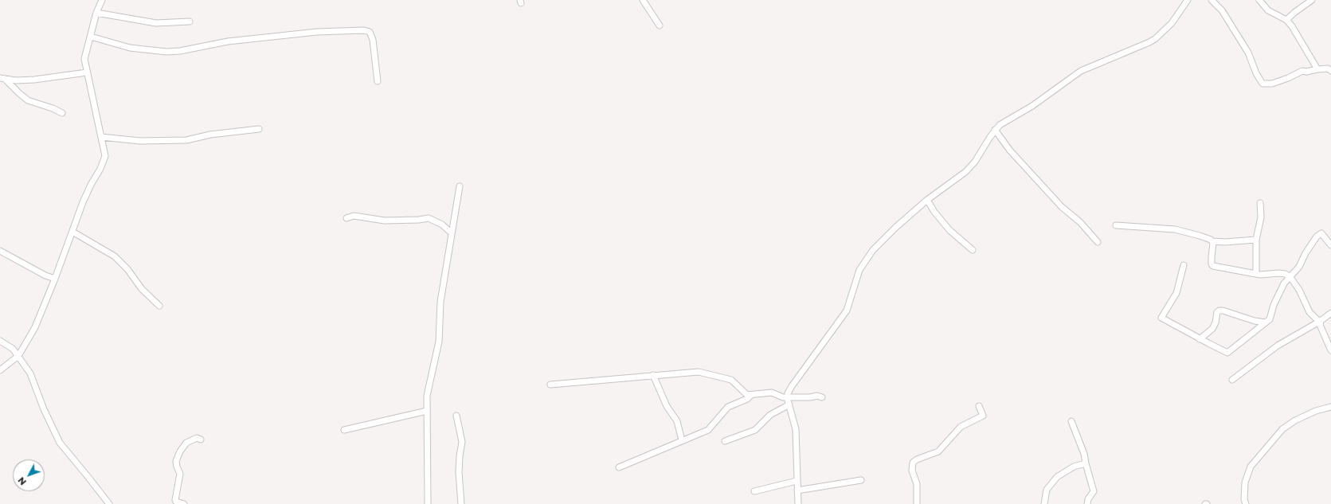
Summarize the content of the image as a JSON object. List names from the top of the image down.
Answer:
{
  "north": "bottom left"
}
